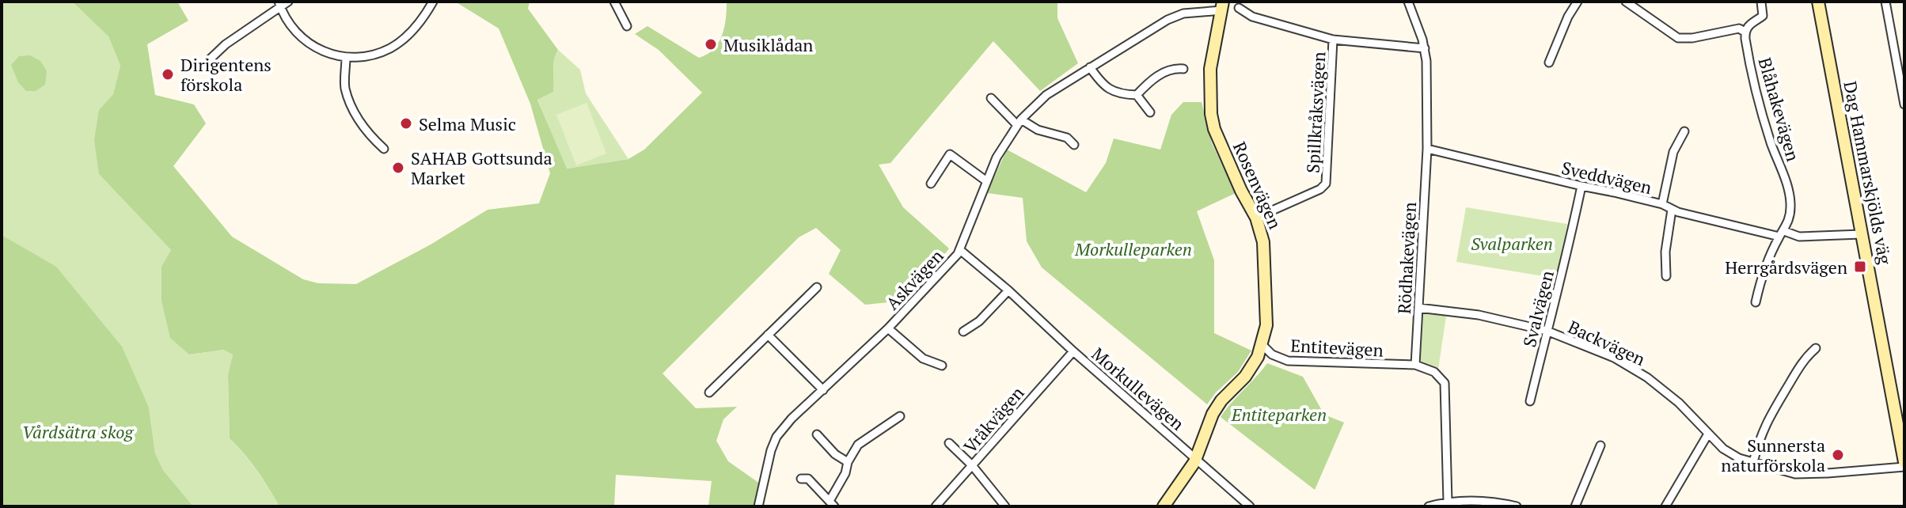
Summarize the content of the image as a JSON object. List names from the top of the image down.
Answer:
{
  "streets": {
    "street": [
      "Blåhakevägen",
      "Spillkråksvägen",
      "Dag Hammarskjölds väg",
      "Sveddvägen",
      "Rosenvägen",
      "Rödhakevägen",
      "Askvägen",
      "Svalvägen",
      "Backvägen",
      "Entitevägen",
      "Morkullevägen",
      "Vråkvägen"
    ]
  },
  "crossings": [
    ["Blåhakevägen", "Sveddvägen"],
    ["Spillkråksvägen", "Rosenvägen"],
    ["Dag Hammarskjölds väg", "Backvägen"],
    ["Sveddvägen", "Rödhakevägen"],
    ["Sveddvägen", "Svalvägen"],
    ["Rosenvägen", "Entitevägen"],
    ["Rosenvägen", "Morkullevägen"],
    ["Rödhakevägen", "Backvägen"],
    ["Rödhakevägen", "Entitevägen"],
    ["Askvägen", "Morkullevägen"],
    ["Svalvägen", "Backvägen"],
    ["Morkullevägen", "Vråkvägen"]
  ],
  "parks": [
    "Svalparken",
    "Morkulleparken",
    "Entiteparken",
    "Vårdsätra skog"
  ],
  "places": {
    "other": [
      "Musiklådan",
      "Dirigentens förskola",
      "Selma Music",
      "SAHAB Gottsunda Market",
      "Sunnersta naturförskola"
    ],
    "transit": ["Herrgårdsvägen"]
  }
}
